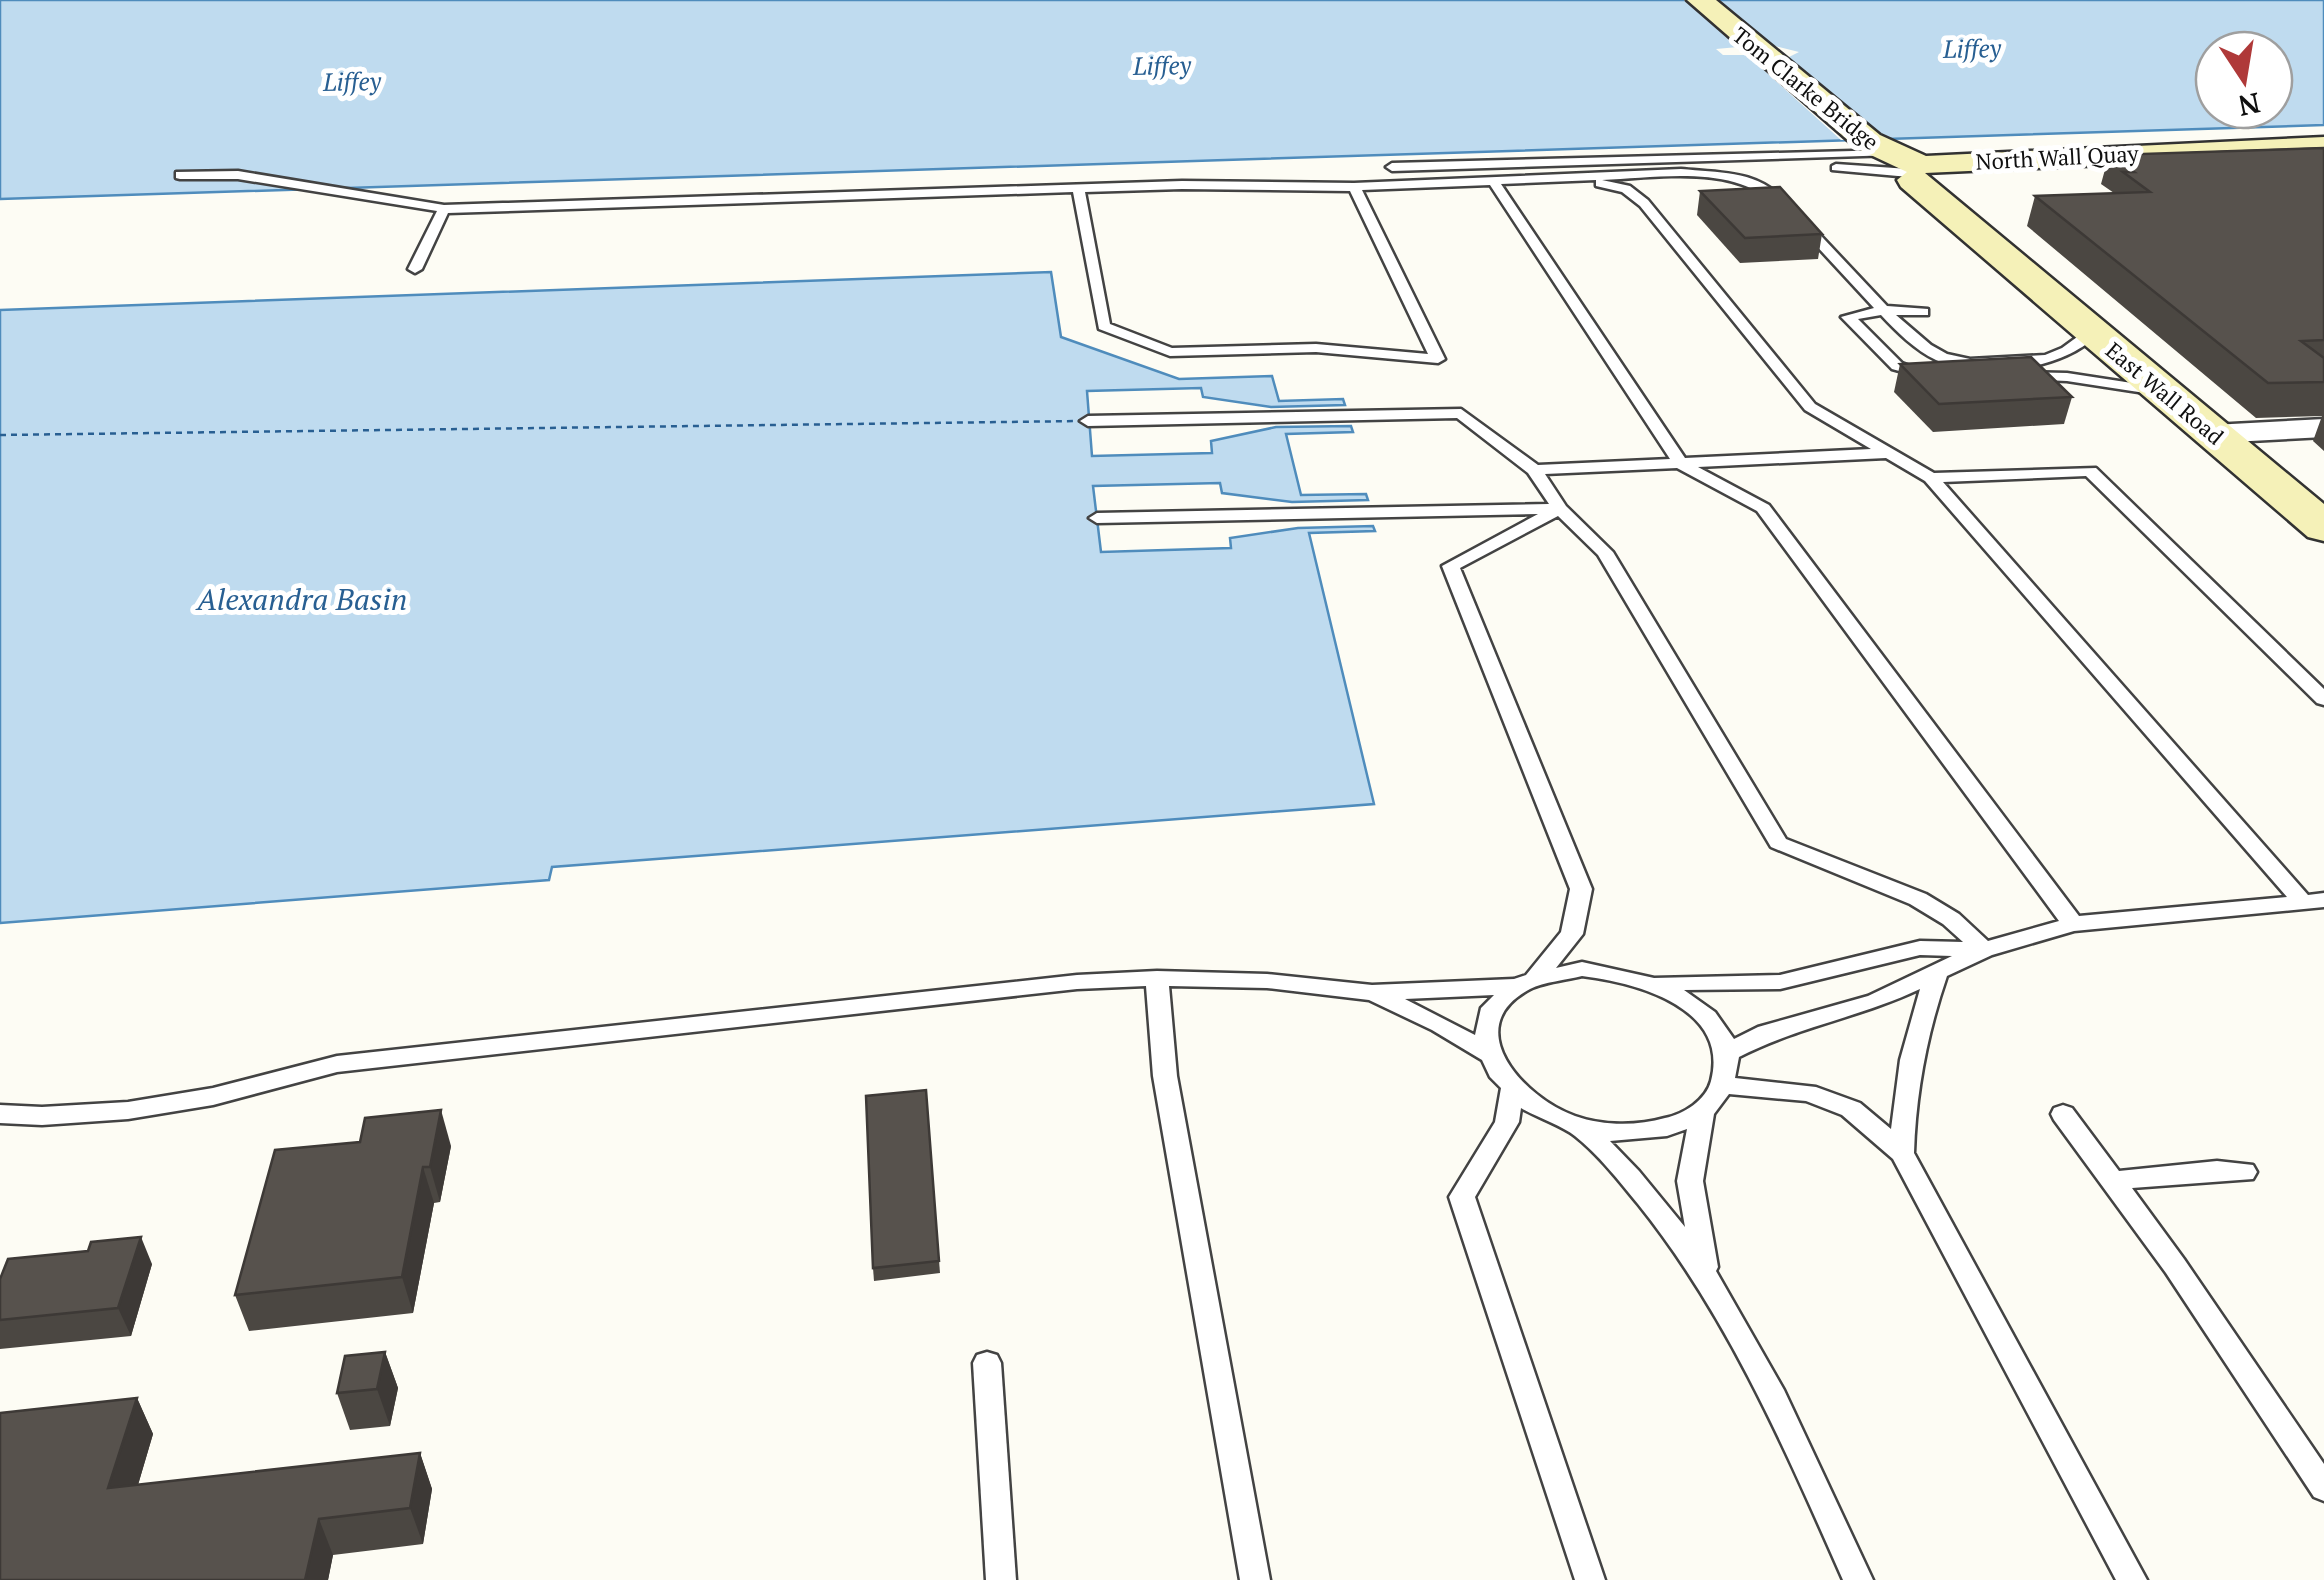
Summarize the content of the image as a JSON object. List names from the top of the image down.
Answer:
{
  "streets": {
    "main road": ["Tom Clarke Bridge", "North Wall Quay", "East Wall Road"]
  },
  "crossings": [
    ["Tom Clarke Bridge", "North Wall Quay"],
    ["Tom Clarke Bridge", "East Wall Road"],
    ["North Wall Quay", "East Wall Road"]
  ],
  "water": ["Liffey", "Alexandra Basin"],
  "north": "bottom"
}
